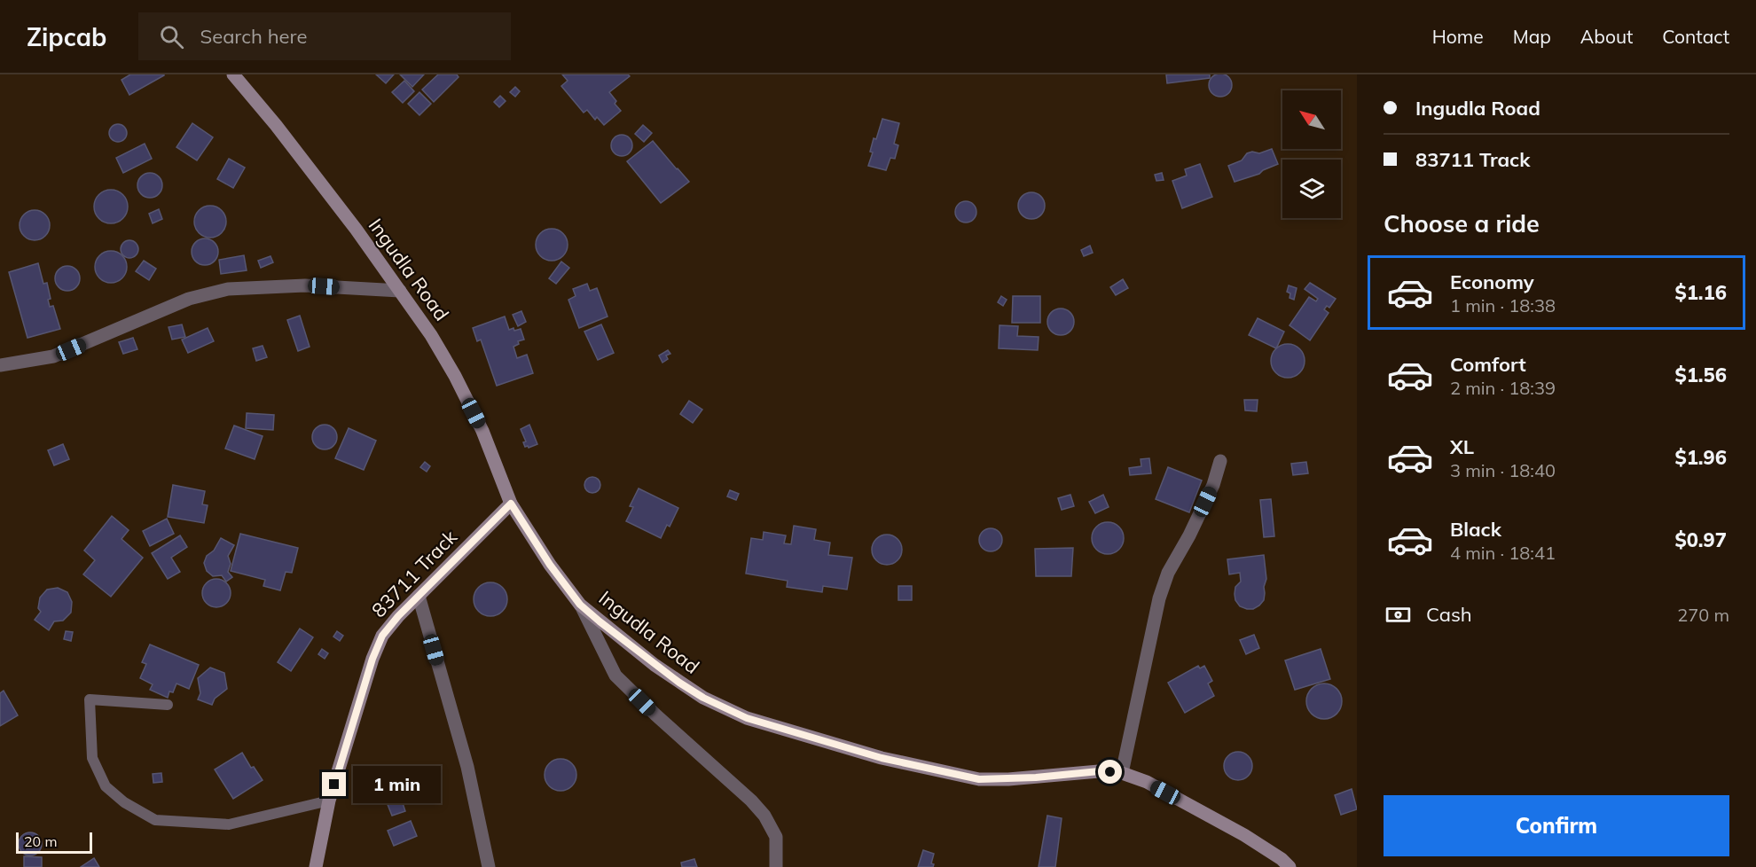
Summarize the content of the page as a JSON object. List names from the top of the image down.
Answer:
{
  "streets": {
    "street": ["Ingudla Road", "83711 Track"]
  },
  "crossings": [
    ["Ingudla Road", "83711 Track"]
  ],
  "scale_bar": "20 m",
  "north": "top left",
  "page": {
    "header": "Zipcab",
    "search": "Search here",
    "nav": [
      "Home",
      "Map",
      "About",
      "Contact"
    ],
    "banner": ["Ingudla Road", "83711 Track"],
    "heading": "Choose a ride",
    "list": [
      {
        "name": "Economy",
        "note": "1 min · 18:38",
        "value": "$1.16"
      },
      {
        "name": "Comfort",
        "note": "2 min · 18:39",
        "value": "$1.56"
      },
      {
        "name": "XL",
        "note": "3 min · 18:40",
        "value": "$1.96"
      },
      {
        "name": "Black",
        "note": "4 min · 18:41",
        "value": "$0.97"
      }
    ],
    "pay": ["Cash", "270 m"],
    "bubble": "1 min",
    "buttons": "Confirm",
    "scale": "20 m"
  }
}
